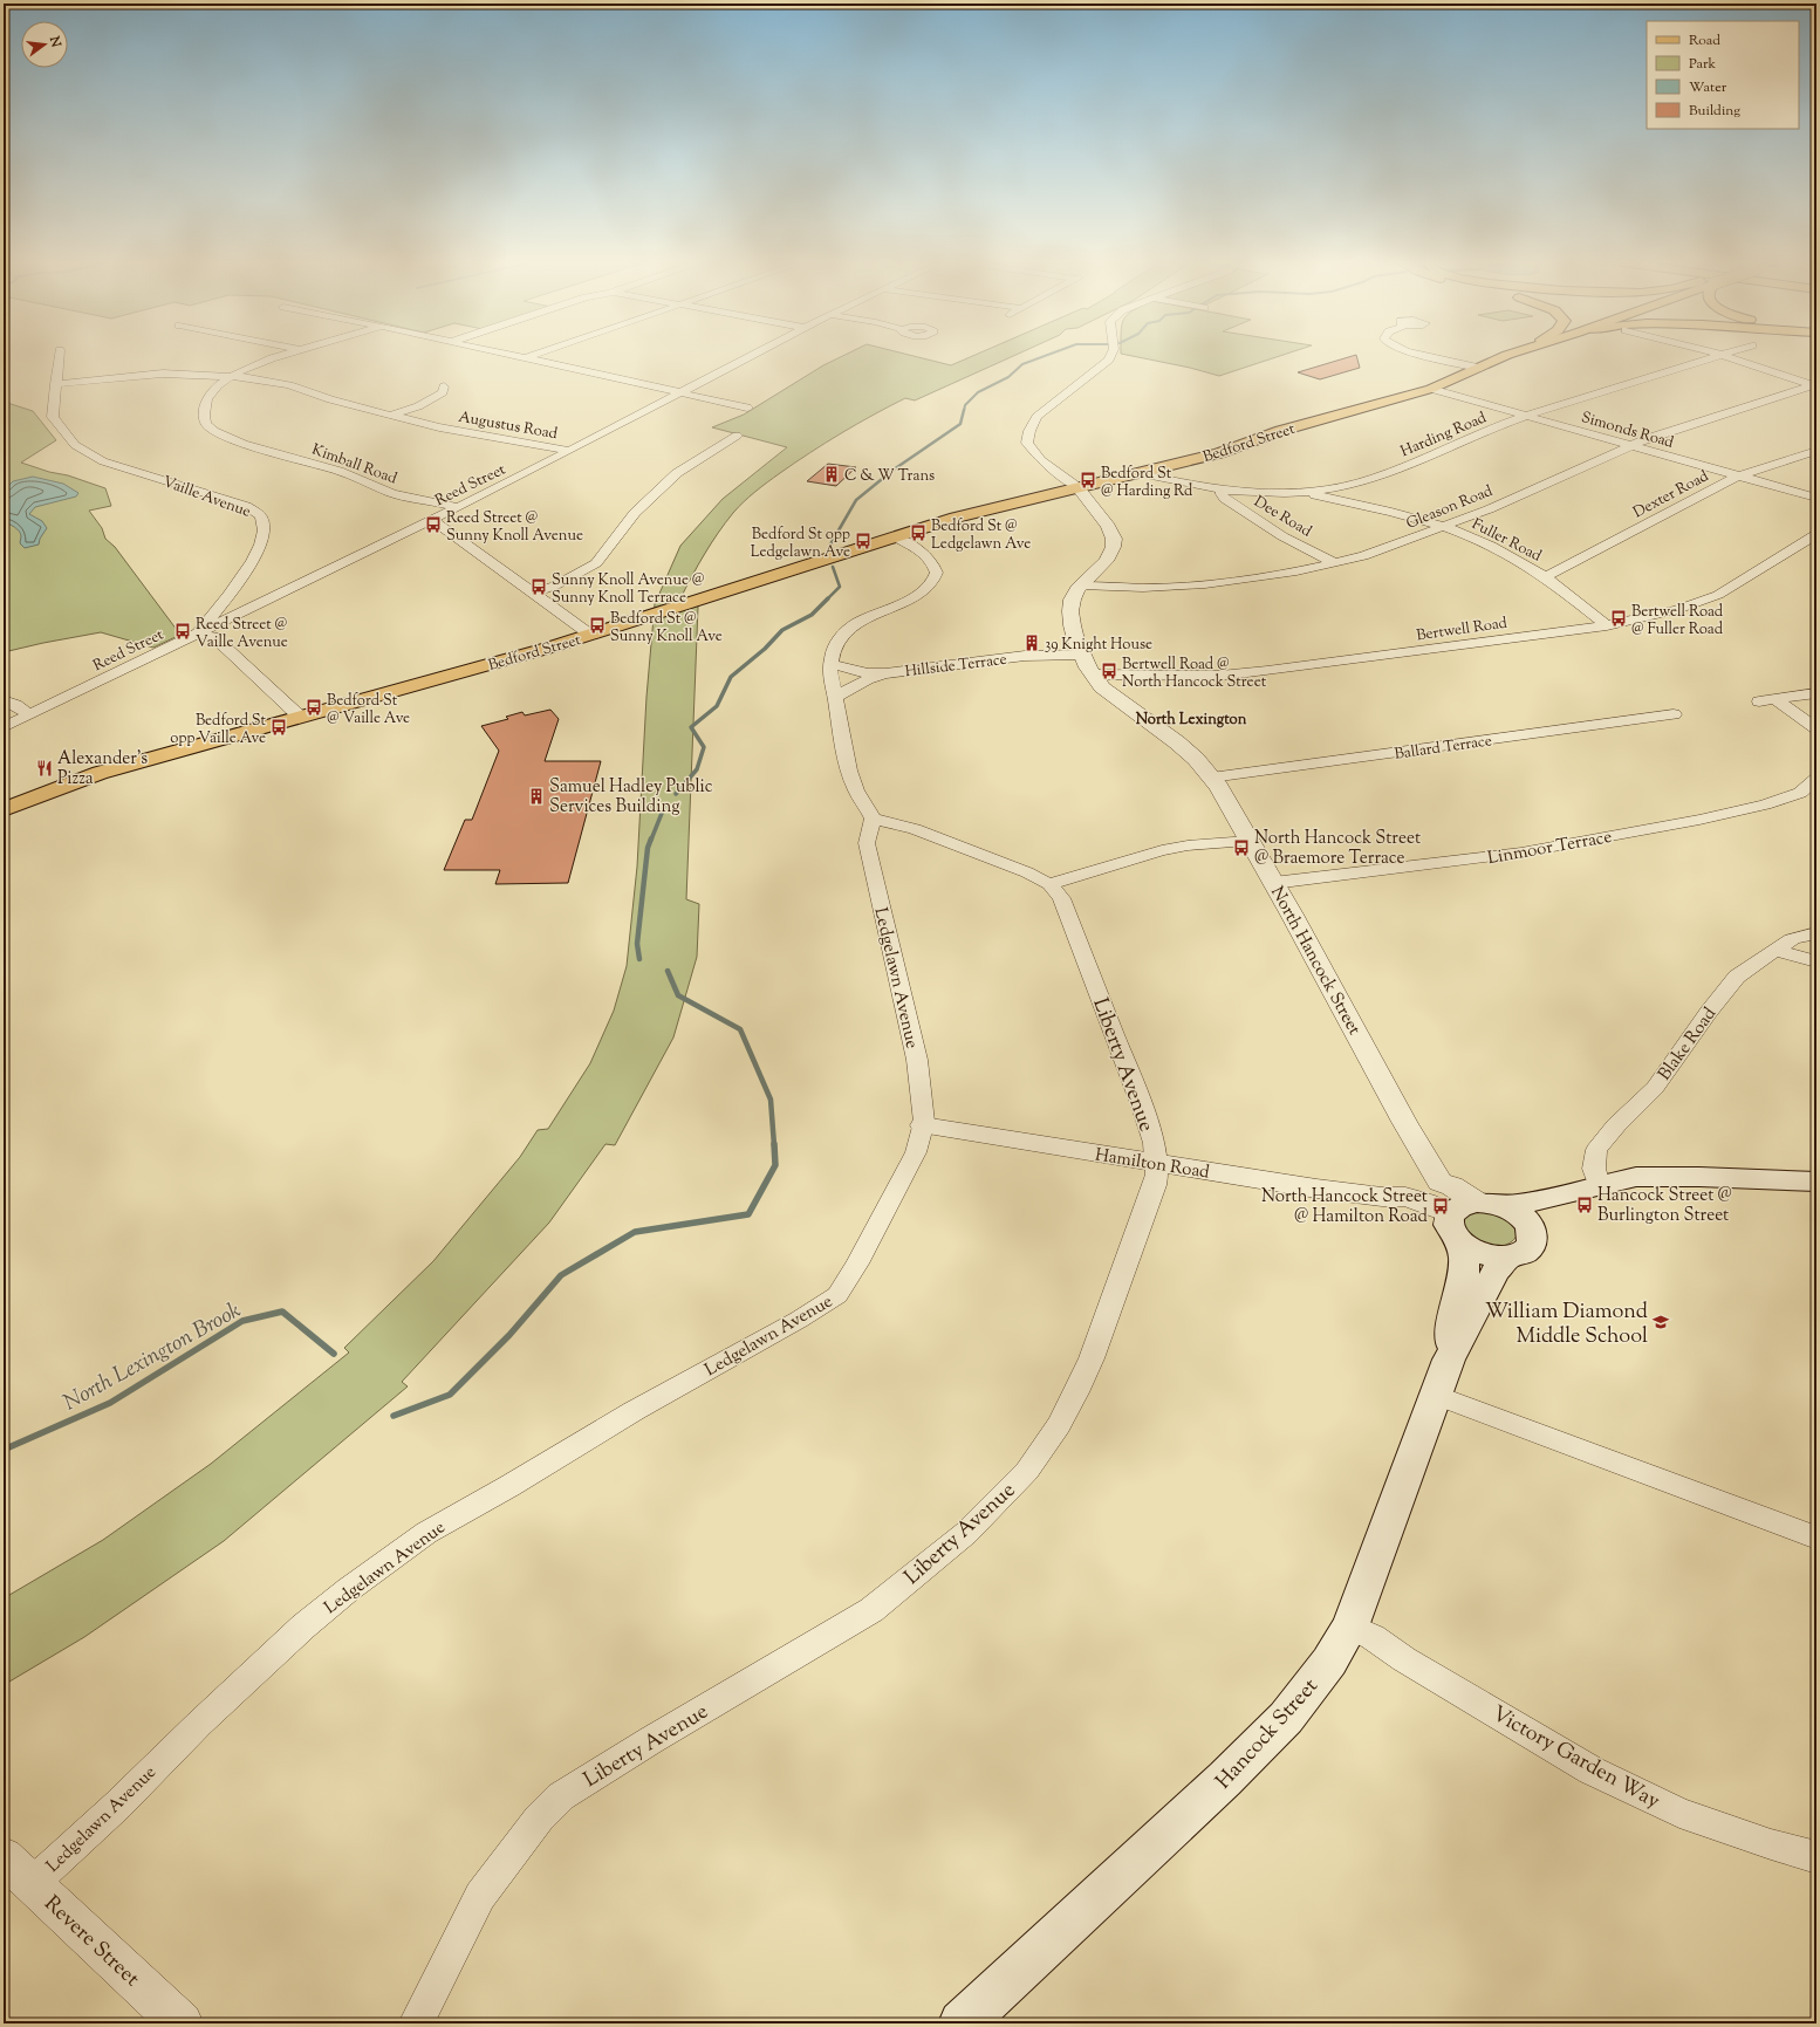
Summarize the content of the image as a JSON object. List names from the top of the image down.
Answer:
{
  "streets": {
    "main road": ["Bedford Street", "Hancock Street"],
    "street": [
      "Augustus Road",
      "Simonds Road",
      "Harding Road",
      "Kimball Road",
      "Reed Street",
      "Dexter Road",
      "Vaille Avenue",
      "Gleason Road",
      "Dee Road",
      "Fuller Road",
      "Bertwell Road",
      "Hillside Terrace",
      "Ballard Terrace",
      "Linmoor Terrace",
      "North Hancock Street",
      "Ledgelawn Avenue",
      "Blake Road",
      "Liberty Avenue",
      "Hamilton Road",
      "Victory Garden Way",
      "Revere Street"
    ]
  },
  "crossings": [
    ["Augustus Road", "Kimball Road"],
    ["Augustus Road", "Reed Street"],
    ["Augustus Road", "Vaille Avenue"],
    ["Simonds Road", "Harding Road"],
    ["Simonds Road", "Bedford Street"],
    ["Simonds Road", "Dexter Road"],
    ["Simonds Road", "Gleason Road"],
    ["Harding Road", "Bedford Street"],
    ["Harding Road", "Dee Road"],
    ["Harding Road", "Fuller Road"],
    ["Bedford Street", "North Hancock Street"],
    ["Kimball Road", "Reed Street"],
    ["Reed Street", "Vaille Avenue"],
    ["Dexter Road", "Fuller Road"],
    ["Gleason Road", "Dee Road"],
    ["Gleason Road", "Fuller Road"],
    ["Gleason Road", "North Hancock Street"],
    ["Fuller Road", "Bertwell Road"],
    ["Bertwell Road", "North Hancock Street"],
    ["Hillside Terrace", "North Hancock Street"],
    ["Ballard Terrace", "North Hancock Street"],
    ["Linmoor Terrace", "North Hancock Street"],
    ["North Hancock Street", "Hamilton Road"],
    ["North Hancock Street", "Hancock Street"],
    ["Ledgelawn Avenue", "Liberty Avenue"],
    ["Ledgelawn Avenue", "Hamilton Road"],
    ["Ledgelawn Avenue", "Revere Street"],
    ["Liberty Avenue", "Hamilton Road"],
    ["Hamilton Road", "Hancock Street"],
    ["Hancock Street", "Victory Garden Way"]
  ],
  "districts": ["North Lexington"],
  "water": ["North Lexington Brook"],
  "places": {
    "building": ["C & W Trans", "39 Knight House", "Samuel Hadley Public Services Building"],
    "bus stop": [
      "Bedford St @ Harding Rd",
      "Reed Street @ Sunny Knoll Avenue",
      "Bedford St @ Ledgelawn Ave",
      "Bedford St opp Ledgelawn Ave",
      "Sunny Knoll Avenue @ Sunny Knoll Terrace",
      "Bertwell Road @ Fuller Road",
      "Bedford St @ Sunny Knoll Ave",
      "Reed Street @ Vaille Avenue",
      "Bertwell Road @ North Hancock Street",
      "Bedford St @ Vaille Ave",
      "Bedford St opp Vaille Ave",
      "North Hancock Street @ Braemore Terrace",
      "Hancock Street @ Burlington Street",
      "North Hancock Street @ Hamilton Road"
    ],
    "restaurant": ["Alexander's Pizza"],
    "school or university": ["William Diamond Middle School"]
  },
  "legend": [
    "Road",
    "Park",
    "Water",
    "Building"
  ],
  "north": "right"
}
